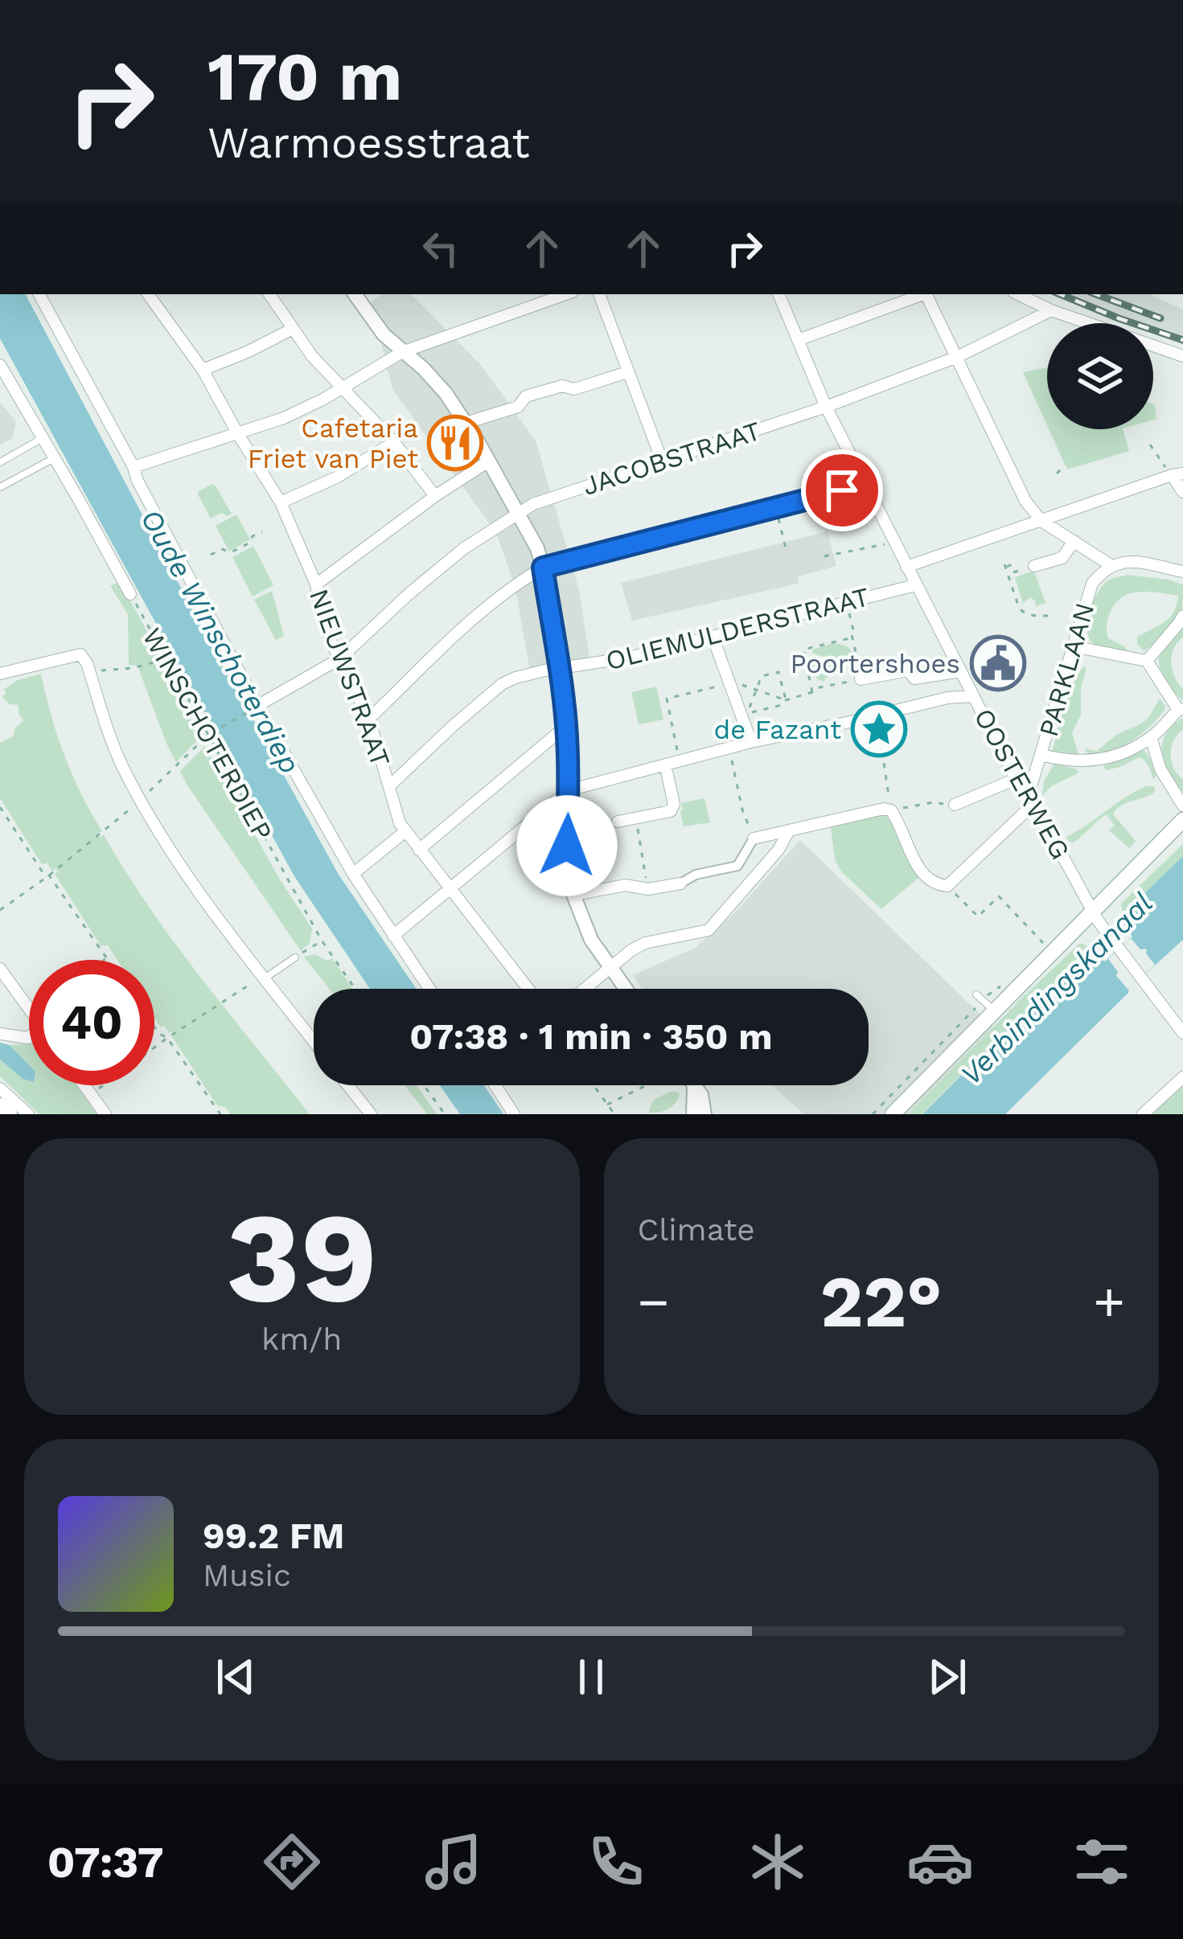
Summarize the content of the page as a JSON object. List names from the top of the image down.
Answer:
{
  "streets": {
    "street": [
      "JACOBSTRAAT",
      "OLIEMULDERSTRAAT",
      "PARKLAAN",
      "NIEUWSTRAAT",
      "OOSTERWEG"
    ],
    "path": ["WINSCHOTERDIEP"]
  },
  "crossings": [
    ["JACOBSTRAAT", "NIEUWSTRAAT"],
    ["JACOBSTRAAT", "OOSTERWEG"],
    ["OLIEMULDERSTRAAT", "NIEUWSTRAAT"],
    ["OLIEMULDERSTRAAT", "OOSTERWEG"],
    ["PARKLAAN", "OOSTERWEG"]
  ],
  "water": ["Oude Winschoterdiep", "Verbindingskanaal"],
  "places": {
    "restaurant": ["Cafetaria Friet van Piet"],
    "public building": ["Poortershoes"],
    "place": ["de Fazant"]
  },
  "page": {
    "turn": ["170 m", "Warmoesstraat"],
    "limit": "40",
    "trip": "07:38 · 1 min · 350 m",
    "tile": [
      ["39", "km/h"],
      "Climate"
    ],
    "heat": ["−", "22°", "+"],
    "song": ["99.2 FM", "Music"],
    "tabs": "07:37"
  }
}
